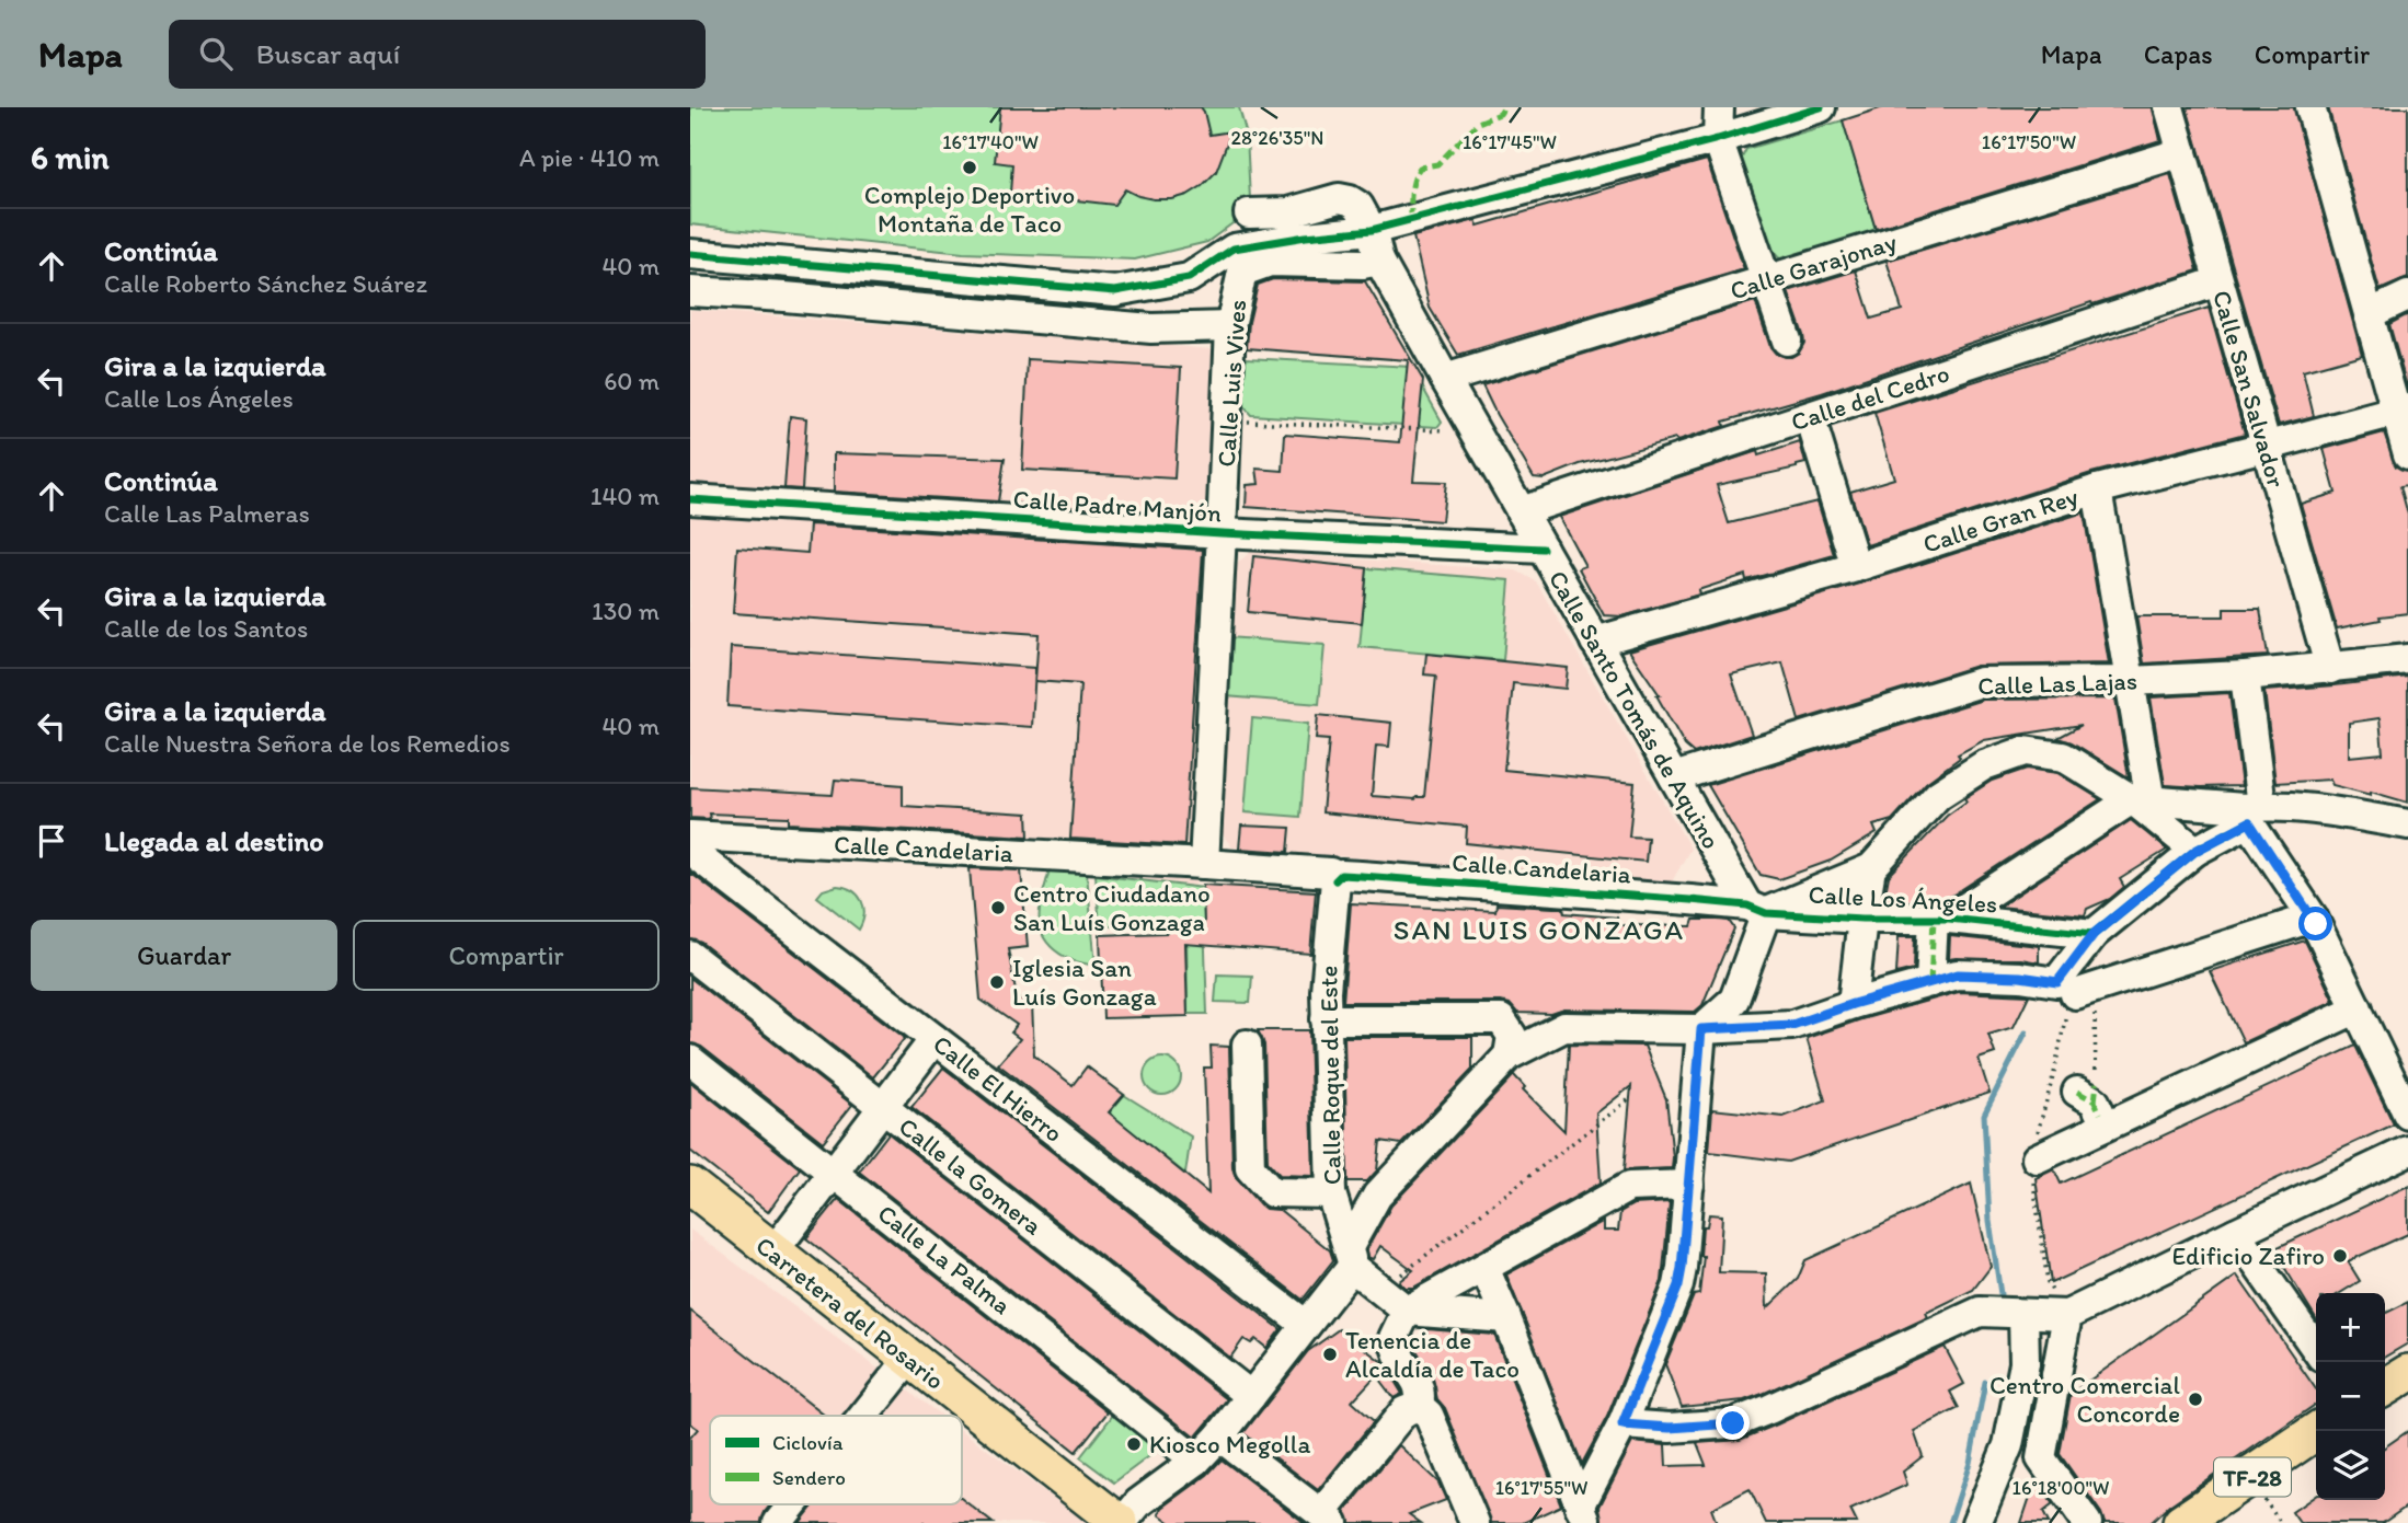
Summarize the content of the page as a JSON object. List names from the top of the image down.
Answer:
{
  "streets": {
    "main road": ["Carretera del Rosario", "TF-28"],
    "street": [
      "Calle Garajonay",
      "Calle Luis Vives",
      "Calle San Salvador",
      "Calle del Cedro",
      "Calle Padre Manjón",
      "Calle Gran Rey",
      "Calle Las Lajas",
      "Calle Santo Tomás de Aquino",
      "Calle Candelaria",
      "Calle Los Ángeles",
      "Calle Roque del Este",
      "Calle El Hierro",
      "Calle la Gomera",
      "Calle La Palma"
    ]
  },
  "crossings": [
    ["Calle Garajonay", "Calle San Salvador"],
    ["Calle Garajonay", "Calle Santo Tomás de Aquino"],
    ["Calle Luis Vives", "Calle Padre Manjón"],
    ["Calle Luis Vives", "Calle Santo Tomás de Aquino"],
    ["Calle Luis Vives", "Calle Candelaria"],
    ["Calle San Salvador", "Calle del Cedro"],
    ["Calle San Salvador", "Calle Gran Rey"],
    ["Calle San Salvador", "Calle Las Lajas"],
    ["Calle del Cedro", "Calle Santo Tomás de Aquino"],
    ["Calle Padre Manjón", "Calle Santo Tomás de Aquino"],
    ["Calle Gran Rey", "Calle Santo Tomás de Aquino"],
    ["Calle Las Lajas", "Calle Santo Tomás de Aquino"],
    ["Calle Santo Tomás de Aquino", "Calle Candelaria"],
    ["Calle Santo Tomás de Aquino", "Calle Los Ángeles"],
    ["Calle Candelaria", "Calle Los Ángeles"],
    ["Calle Candelaria", "Calle Roque del Este"]
  ],
  "districts": ["SAN LUIS GONZAGA"],
  "places": [
    "Complejo Deportivo Montaña de Taco",
    "Centro Ciudadano San Luís Gonzaga",
    "Iglesia San Luís Gonzaga",
    "Edificio Zafiro",
    "Tenencia de Alcaldía de Taco",
    "Centro Comercial Concorde",
    "Kiosco Megolla"
  ],
  "legend": ["Ciclovía", "Sendero"],
  "page": {
    "header": "Mapa",
    "search": "Buscar aquí",
    "nav": ["Mapa", "Capas", "Compartir"],
    "heading": ["6 min", "A pie · 410 m"],
    "list": [
      ["Continúa", "Calle Roberto Sánchez Suárez", "40 m"],
      ["Gira a la izquierda", "Calle Los Ángeles", "60 m"],
      ["Continúa", "Calle Las Palmeras", "140 m"],
      ["Gira a la izquierda", "Calle de los Santos", "130 m"],
      ["Gira a la izquierda", "Calle Nuestra Señora de los Remedios", "40 m"],
      "Llegada al destino"
    ],
    "buttons": ["Guardar", "Compartir"],
    "map_buttons": ["+", "−"]
  },
  "coordinates": [
    "28°26'35\"N",
    "16°17'45\"W",
    "16°17'50\"W",
    "16°17'40\"W",
    "16°17'55\"W",
    "16°18'00\"W"
  ]
}
